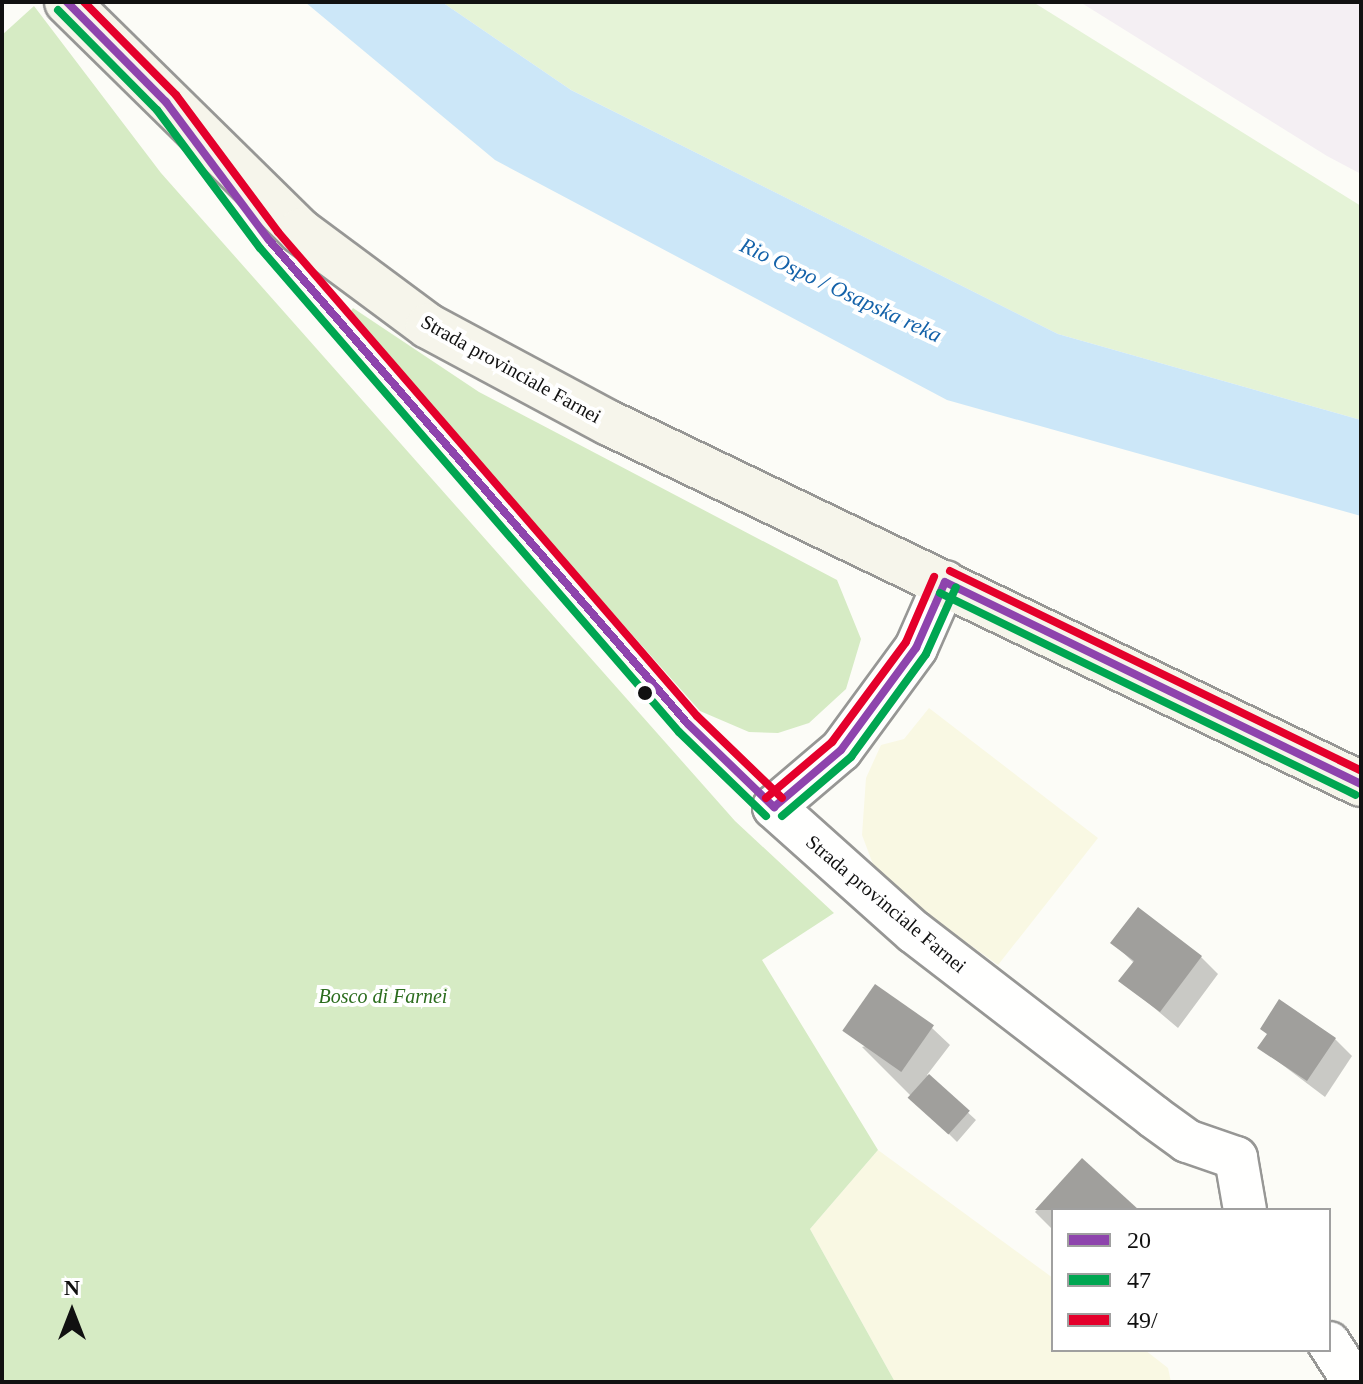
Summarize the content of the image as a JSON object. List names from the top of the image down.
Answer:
{
  "streets": {
    "main road": ["Strada provinciale Farnei"]
  },
  "water": ["Rio Ospo / Osapska reka"],
  "parks": ["Bosco di Farnei"],
  "lines": ["transit line 20", "transit line 49/", "transit line 47"],
  "legend": ["20", "47", "49/"],
  "north": "top"
}
